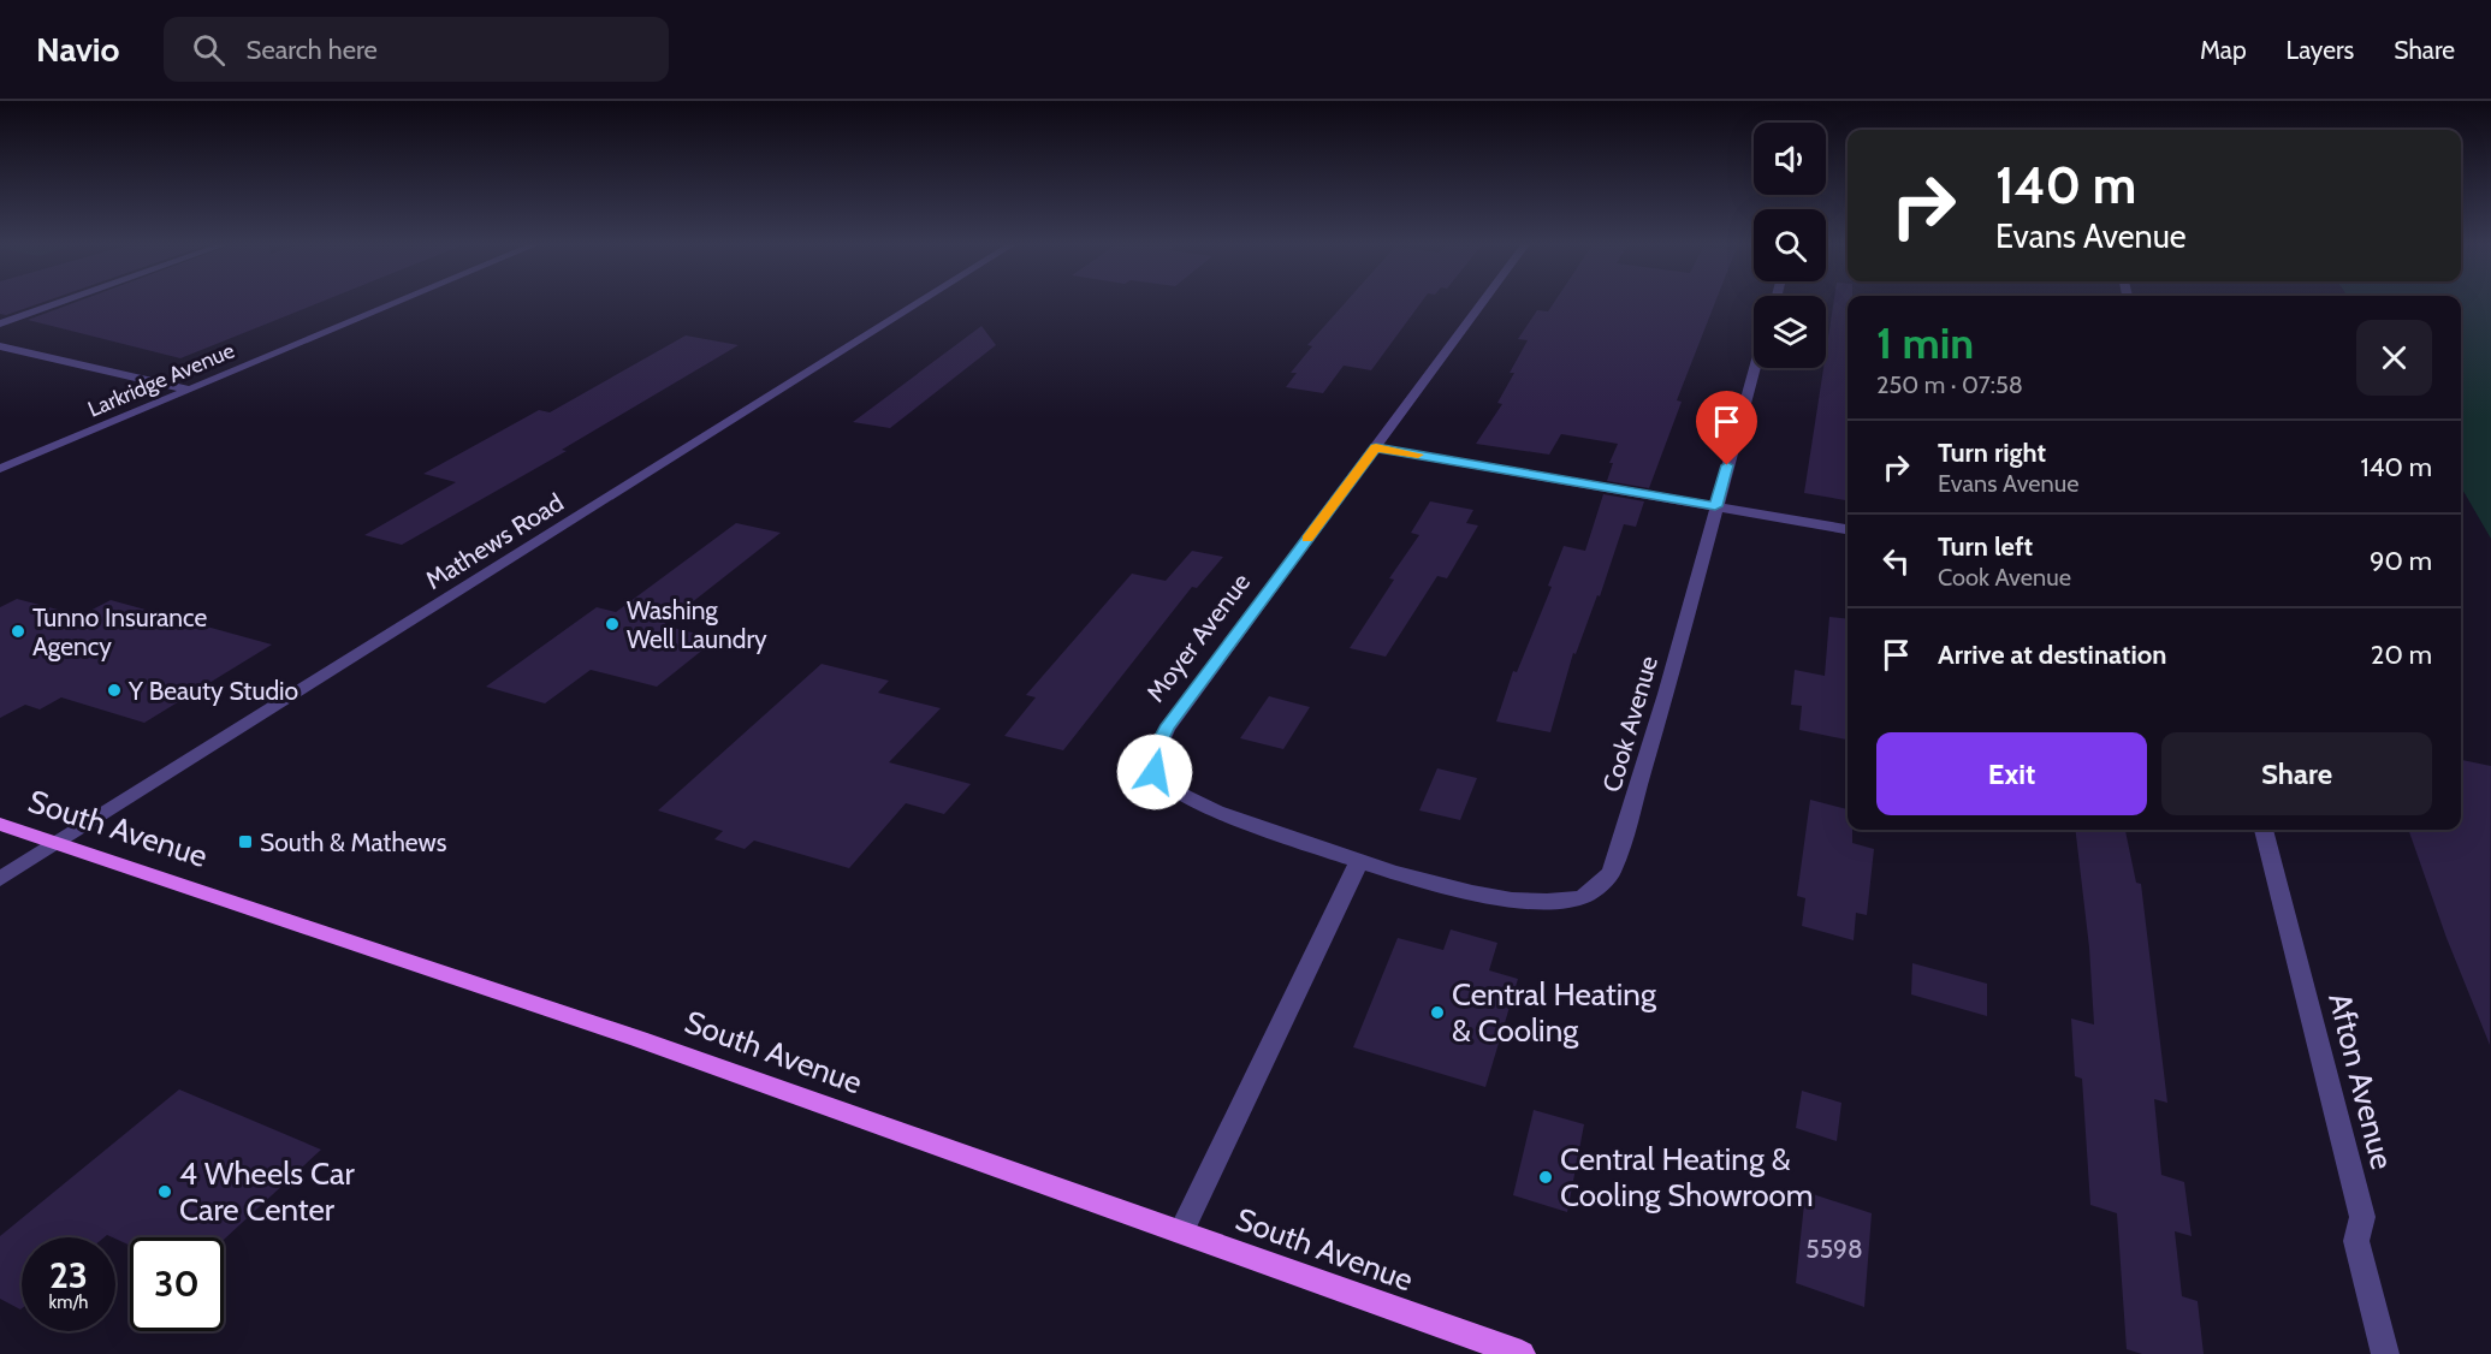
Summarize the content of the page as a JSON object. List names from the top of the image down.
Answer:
{
  "streets": {
    "main road": ["South Avenue"],
    "street": [
      "Larkridge Avenue",
      "Mathews Road",
      "Moyer Avenue",
      "Cook Avenue",
      "Afton Avenue"
    ]
  },
  "crossings": [
    ["Mathews Road", "South Avenue"],
    ["Moyer Avenue", "Cook Avenue"]
  ],
  "places": {
    "other": [
      "Washing Well Laundry",
      "Tunno Insurance Agency",
      "Y Beauty Studio",
      "Central Heating & Cooling",
      "Central Heating & Cooling Showroom",
      "4 Wheels Car Care Center"
    ],
    "transit": ["South & Mathews"]
  },
  "house_numbers": ["5598"],
  "page": {
    "header": "Navio",
    "search": "Search here",
    "nav": ["Map", "Layers", "Share"],
    "turn": ["140 m", "Evans Avenue"],
    "heading": ["1 min", "250 m · 07:58"],
    "list": [
      {
        "name": "Turn right",
        "note": "Evans Avenue",
        "value": "140 m"
      },
      {
        "name": "Turn left",
        "note": "Cook Avenue",
        "value": "90 m"
      },
      {
        "name": "Arrive at destination",
        "value": "20 m"
      }
    ],
    "buttons": ["Exit", "Share"],
    "speed": "23 km/h",
    "limit": "30"
  }
}
